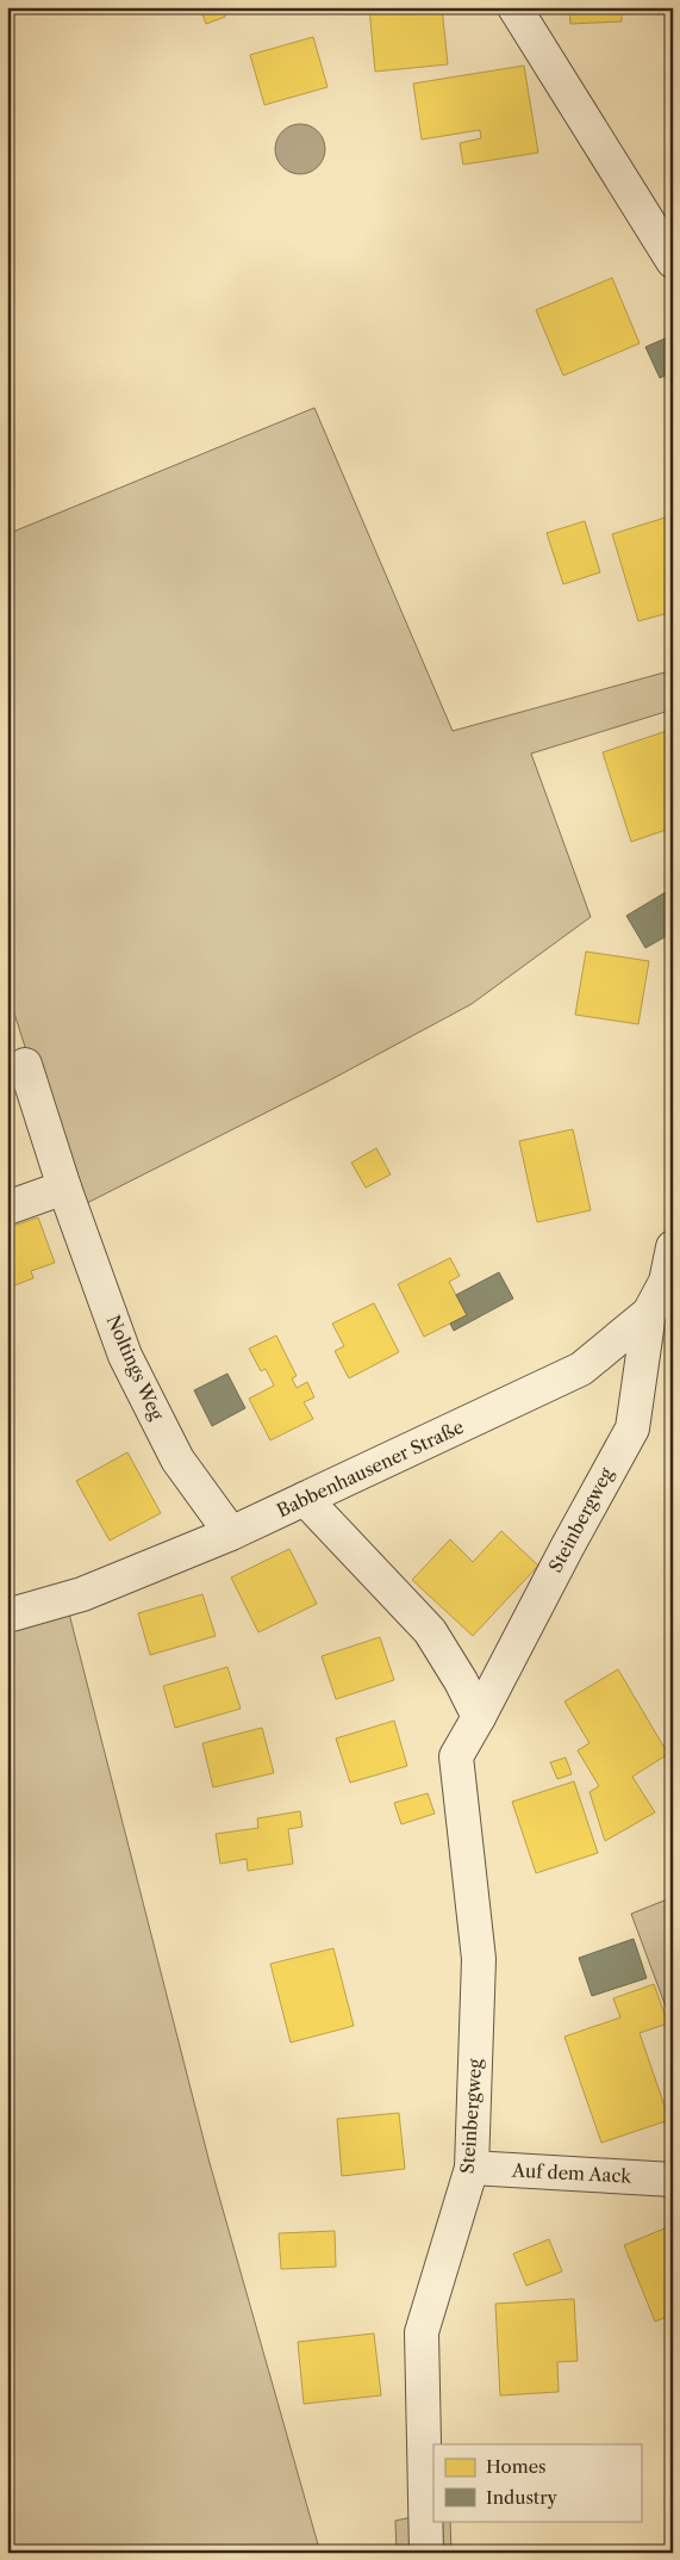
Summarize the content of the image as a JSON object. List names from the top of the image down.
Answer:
{
  "streets": {
    "street": [
      "Noltings Weg",
      "Babbenhausener Straße",
      "Steinbergweg",
      "Auf dem Aack"
    ]
  },
  "crossings": [
    ["Noltings Weg", "Babbenhausener Straße"],
    ["Babbenhausener Straße", "Steinbergweg"],
    ["Steinbergweg", "Auf dem Aack"]
  ],
  "legend": ["Homes", "Industry"]
}
